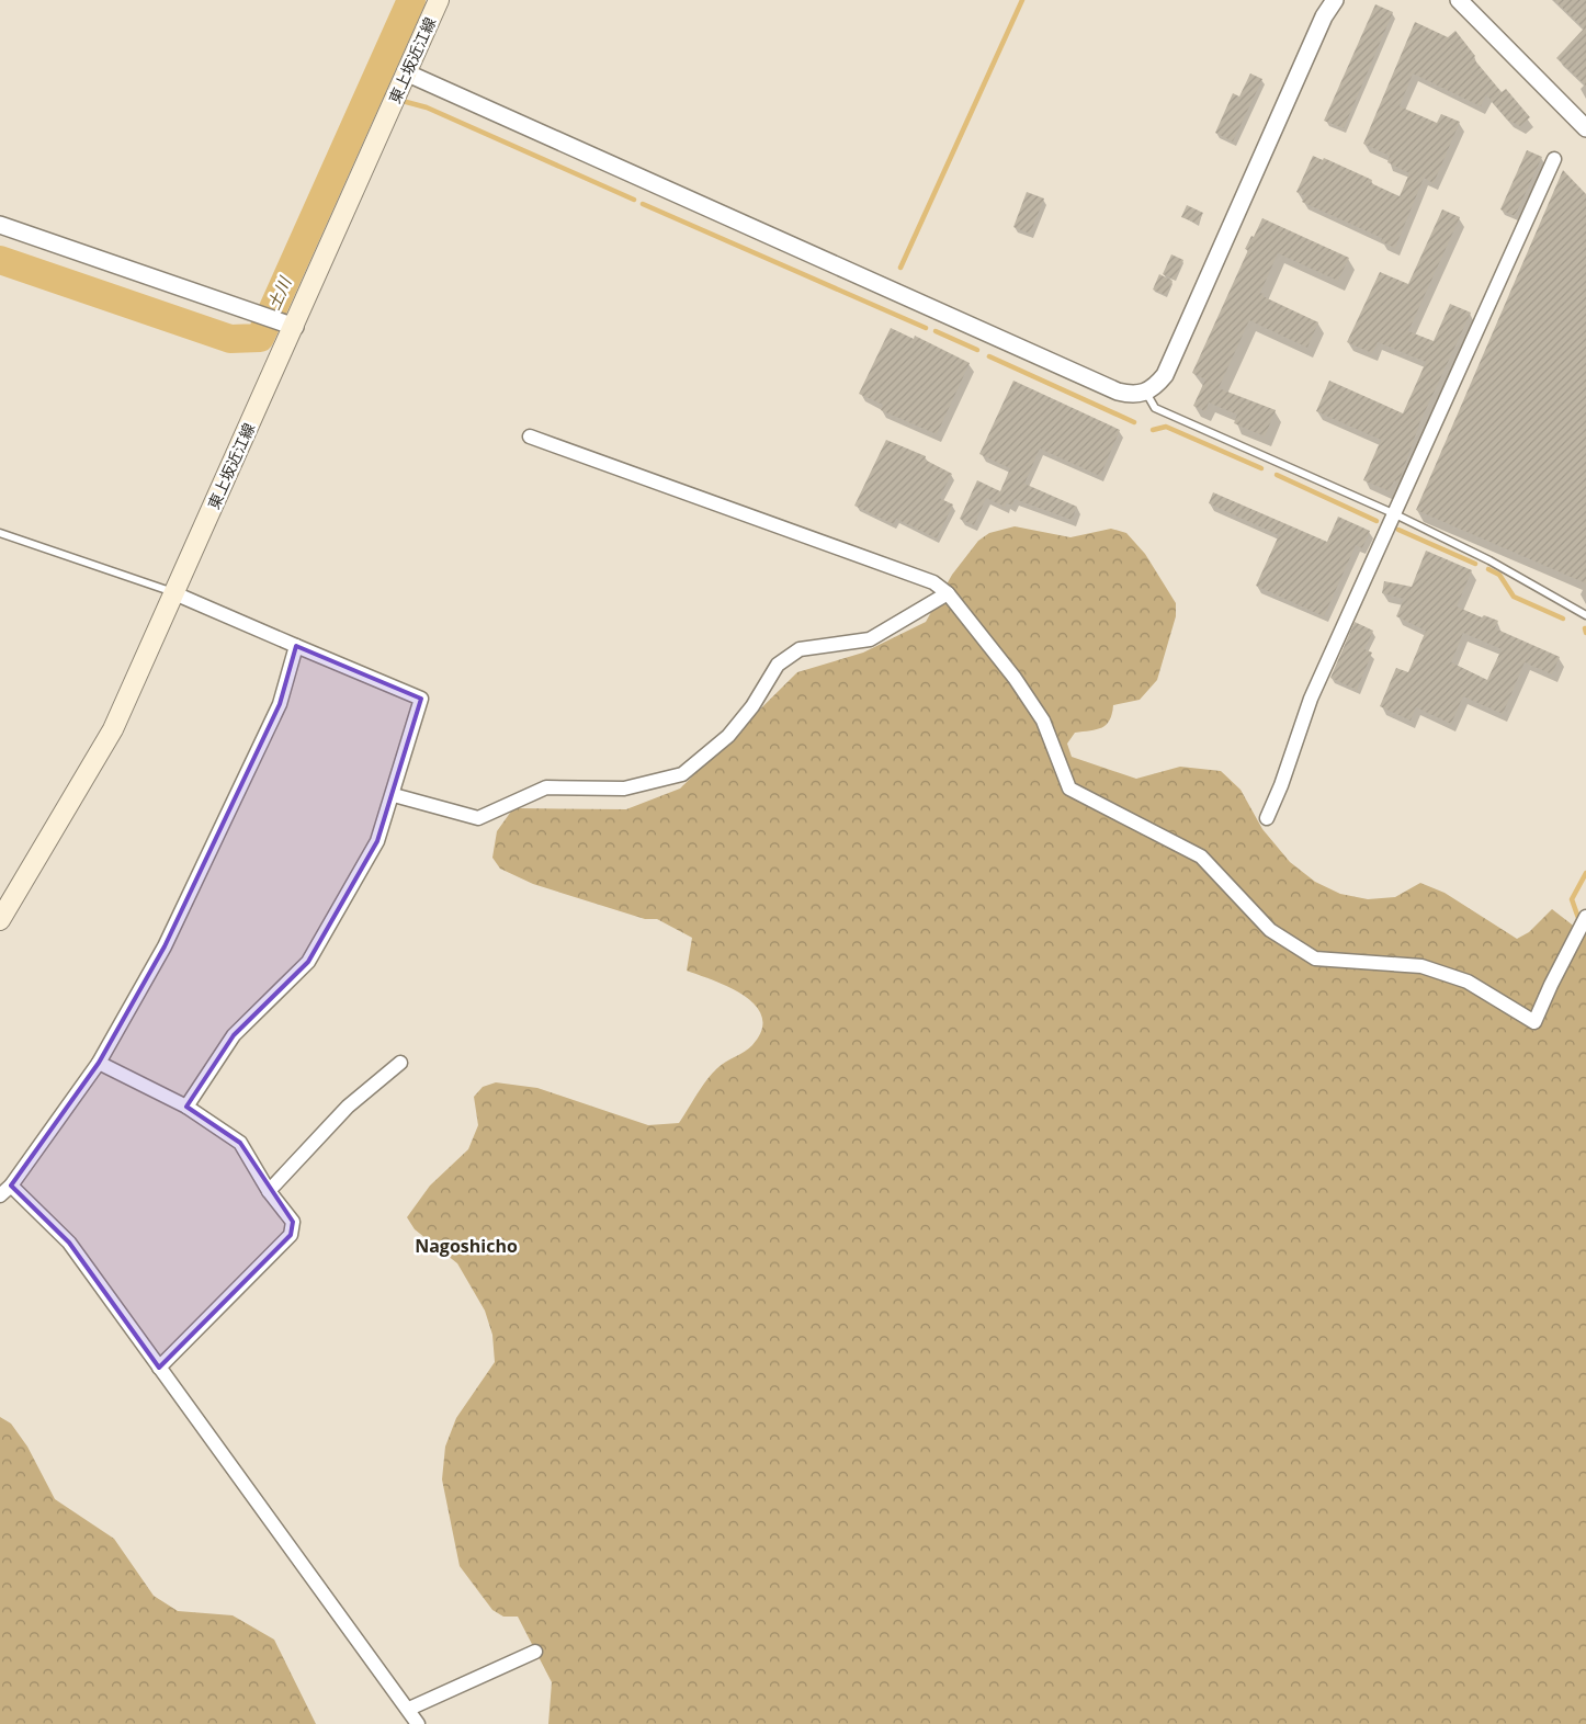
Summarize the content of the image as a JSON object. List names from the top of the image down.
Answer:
{
  "streets": {
    "main road": ["東上坂近江線"]
  },
  "districts": ["Nagoshicho"],
  "water": ["土川"]
}
